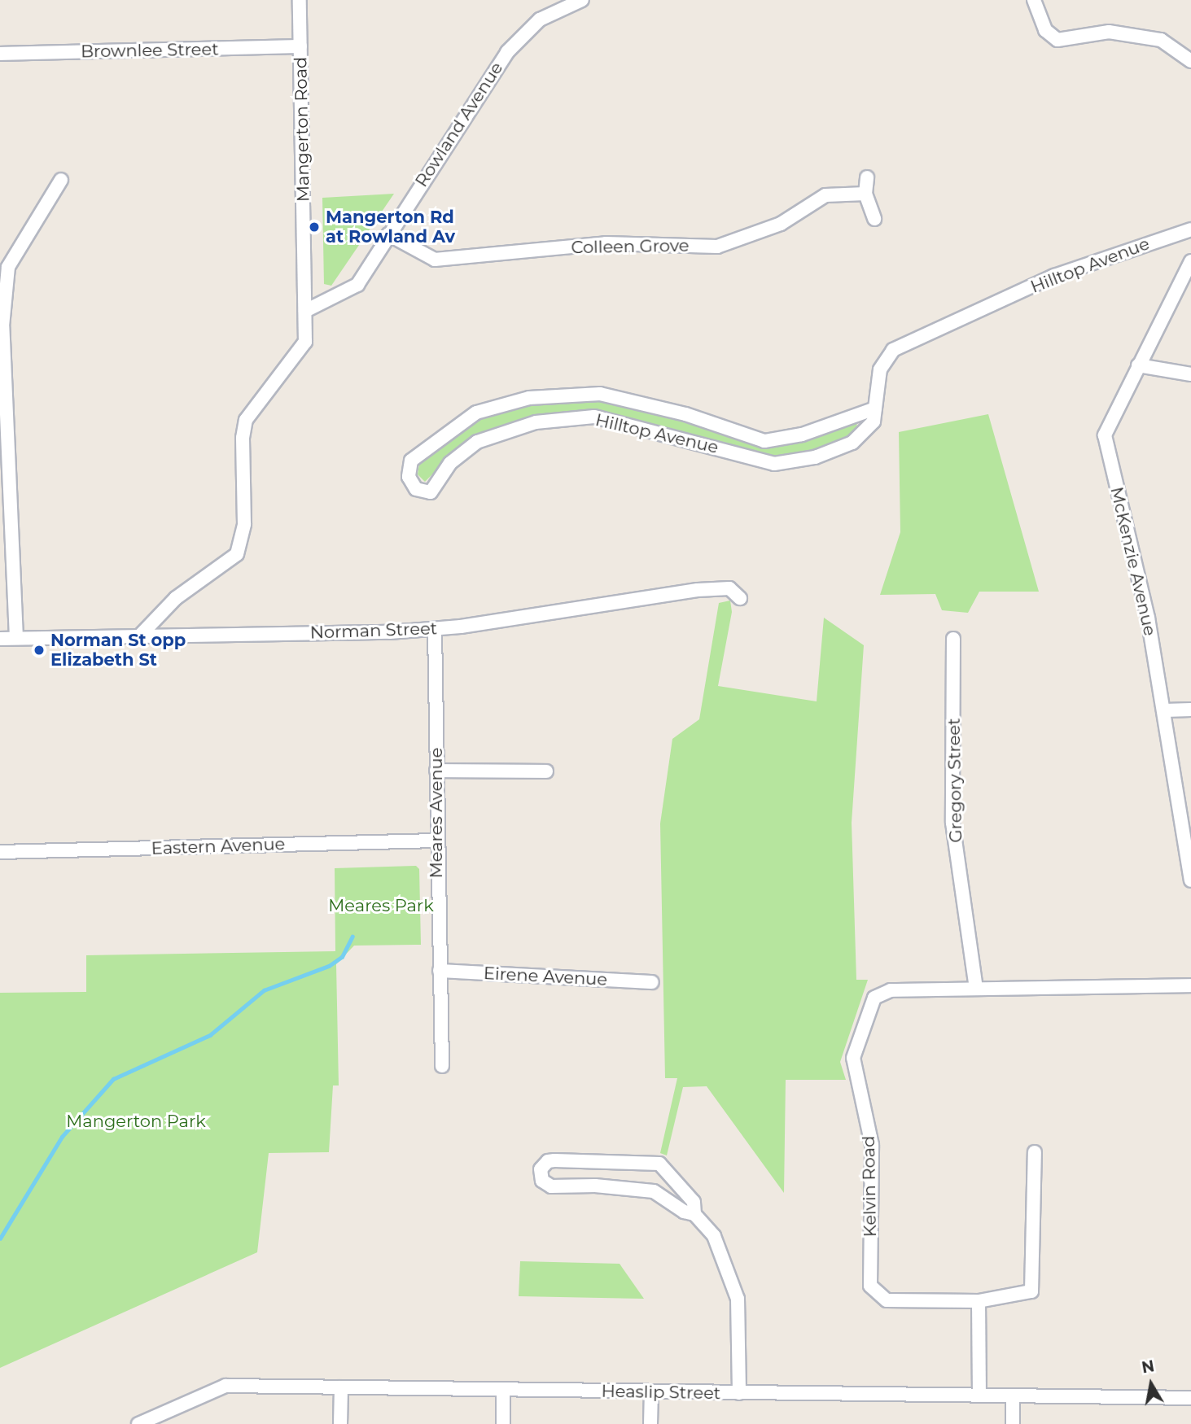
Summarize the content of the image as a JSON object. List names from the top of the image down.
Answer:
{
  "streets": {
    "street": [
      "Brownlee Street",
      "Rowland Avenue",
      "Mangerton Road",
      "Colleen Grove",
      "Hilltop Avenue",
      "McKenzie Avenue",
      "Norman Street",
      "Gregory Street",
      "Meares Avenue",
      "Eastern Avenue",
      "Eirene Avenue",
      "Kelvin Road",
      "Heaslip Street"
    ]
  },
  "crossings": [
    ["Brownlee Street", "Mangerton Road"],
    ["Rowland Avenue", "Mangerton Road"],
    ["Rowland Avenue", "Colleen Grove"],
    ["Mangerton Road", "Norman Street"],
    ["Norman Street", "Meares Avenue"],
    ["Gregory Street", "Kelvin Road"],
    ["Meares Avenue", "Eastern Avenue"],
    ["Meares Avenue", "Eirene Avenue"]
  ],
  "parks": ["Meares Park", "Mangerton Park"],
  "places": ["Mangerton Rd at Rowland Av", "Norman St opp Elizabeth St"],
  "north": "top"
}
